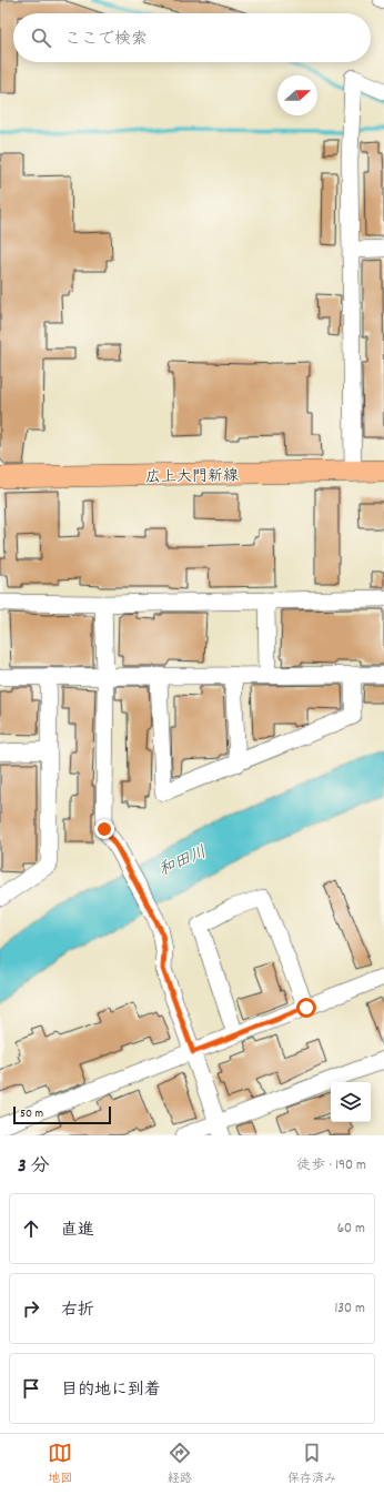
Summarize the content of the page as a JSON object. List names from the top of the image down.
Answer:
{
  "streets": {
    "main road": ["広上大門新線"]
  },
  "water": ["和田川"],
  "scale_bar": "50 m",
  "north": "right",
  "page": {
    "search": "ここで検索",
    "scale": "50 m",
    "heading": ["3 分", "徒歩 · 190 m"],
    "list": [
      ["直進", "60 m"],
      ["右折", "130 m"],
      "目的地に到着"
    ],
    "nav": ["地図", "経路", "保存済み"]
  }
}
